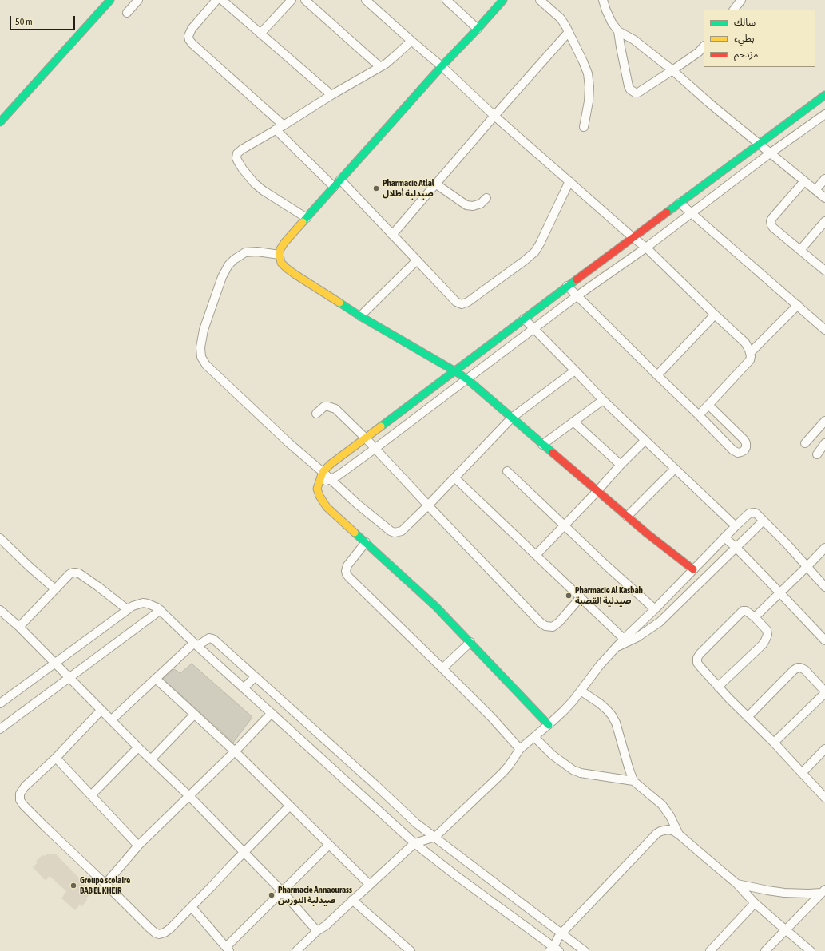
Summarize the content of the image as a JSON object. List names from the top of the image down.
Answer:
{
  "places": [
    "Pharmacie Atlal صيدلية أطلال",
    "Pharmacie Al Kasbah صيدلية القصبة",
    "Groupe scolaire BAB EL KHEIR",
    "Pharmacie Annaourass صيدلية النورس"
  ],
  "legend": ["سالك", "بطيء", "مزدحم"],
  "scale_bar": "50 m"
}
